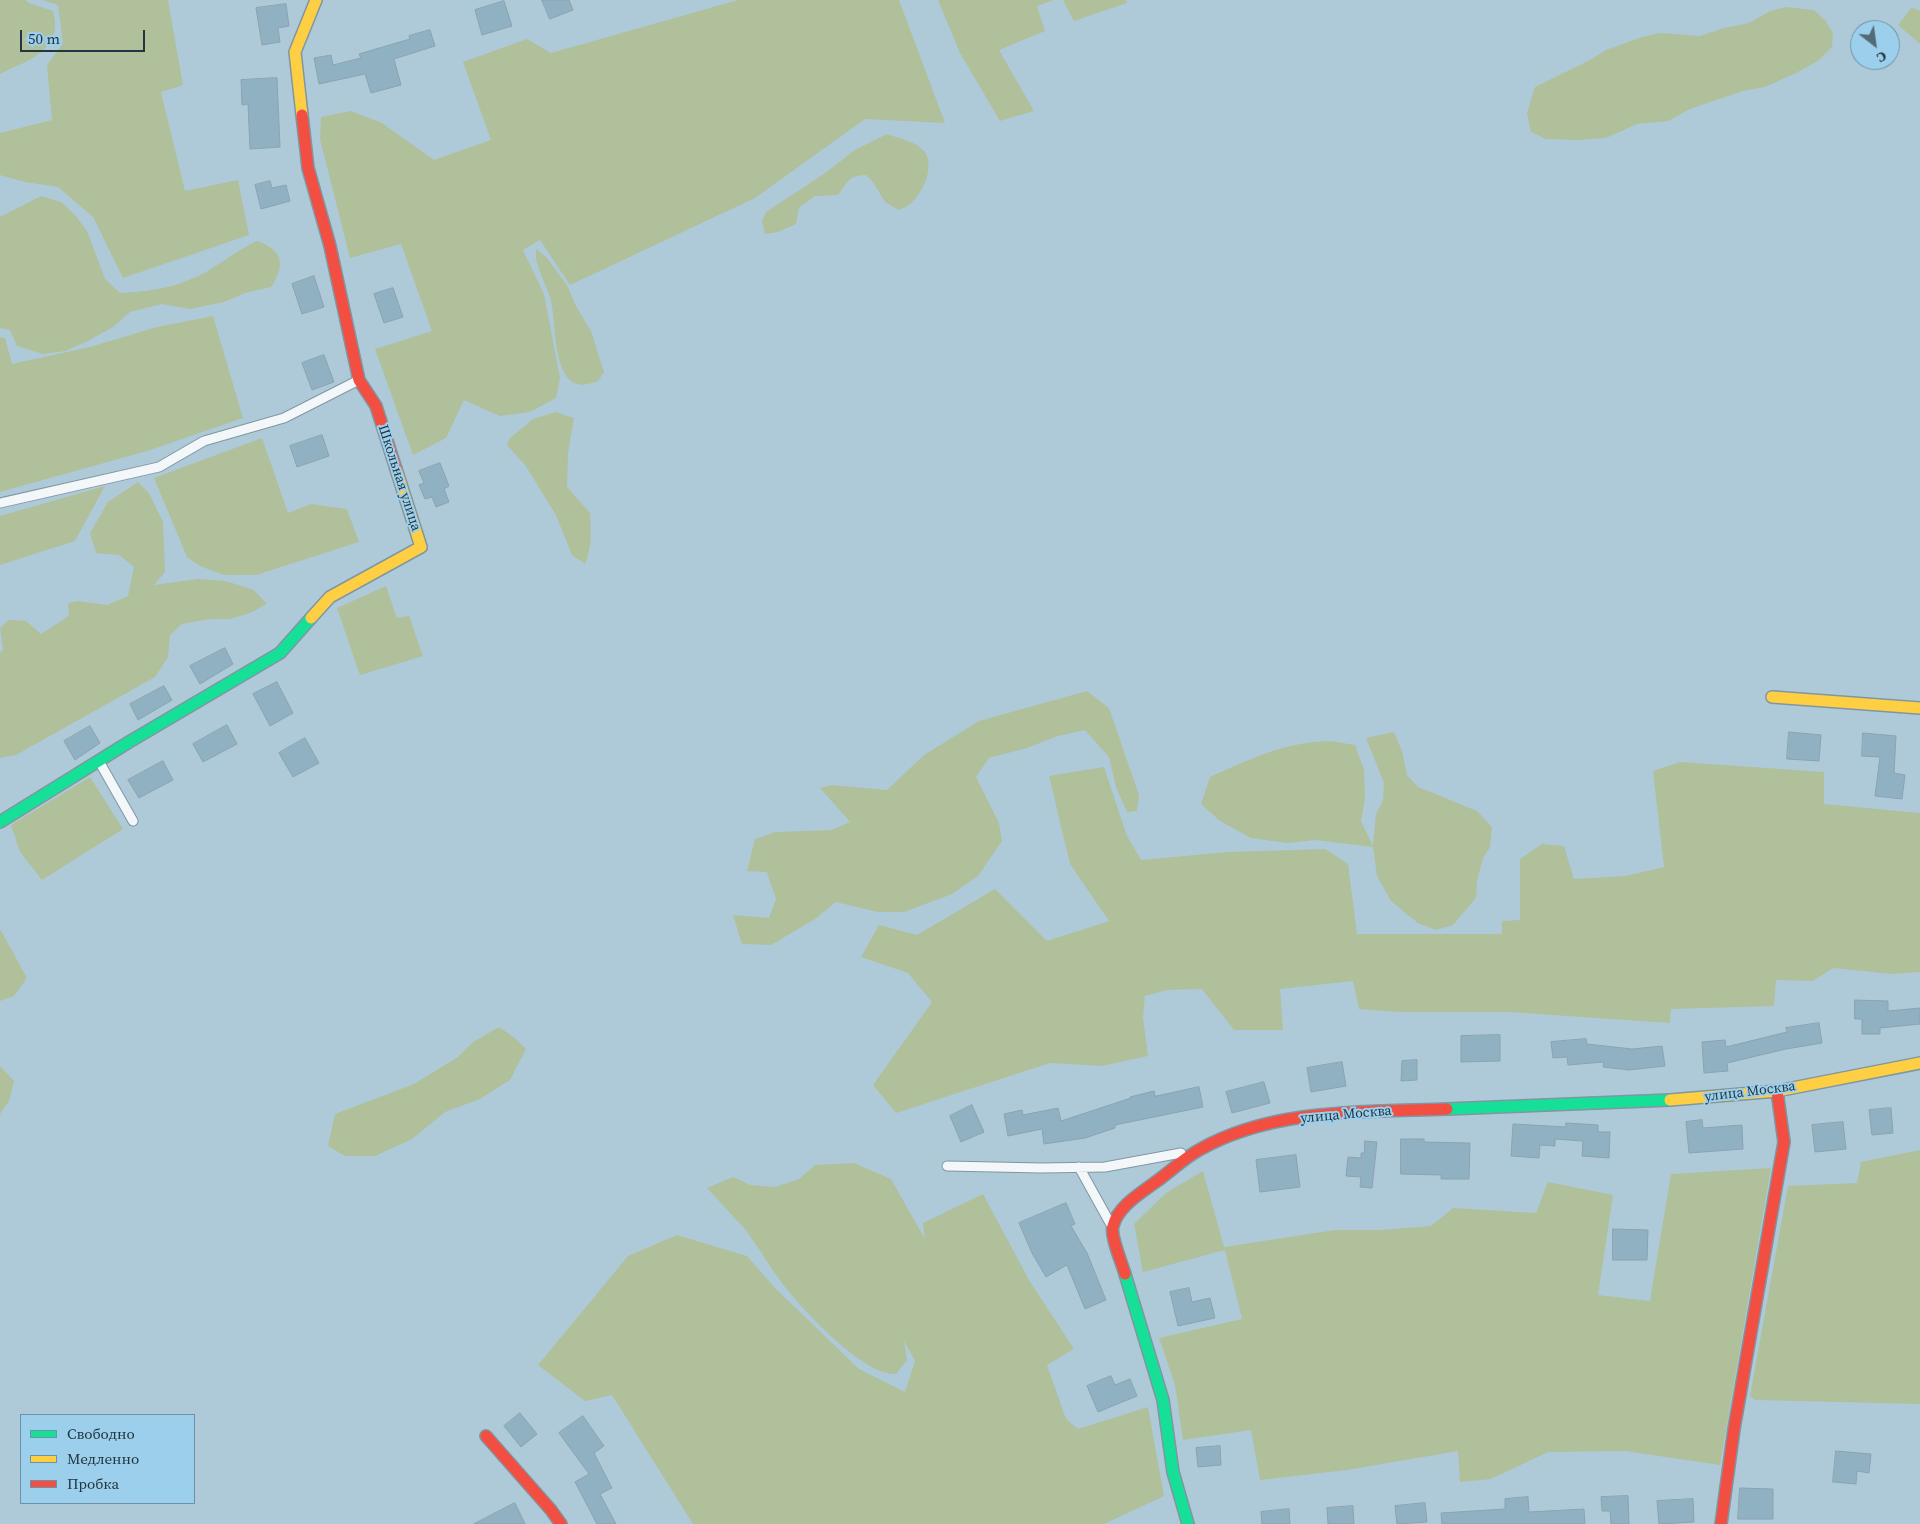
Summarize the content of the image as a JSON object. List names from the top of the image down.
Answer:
{
  "streets": {
    "street": ["Школьная улица", "улица Москва"]
  },
  "legend": ["Свободно", "Медленно", "Пробка"],
  "scale_bar": "50 m",
  "north": "bottom right"
}
